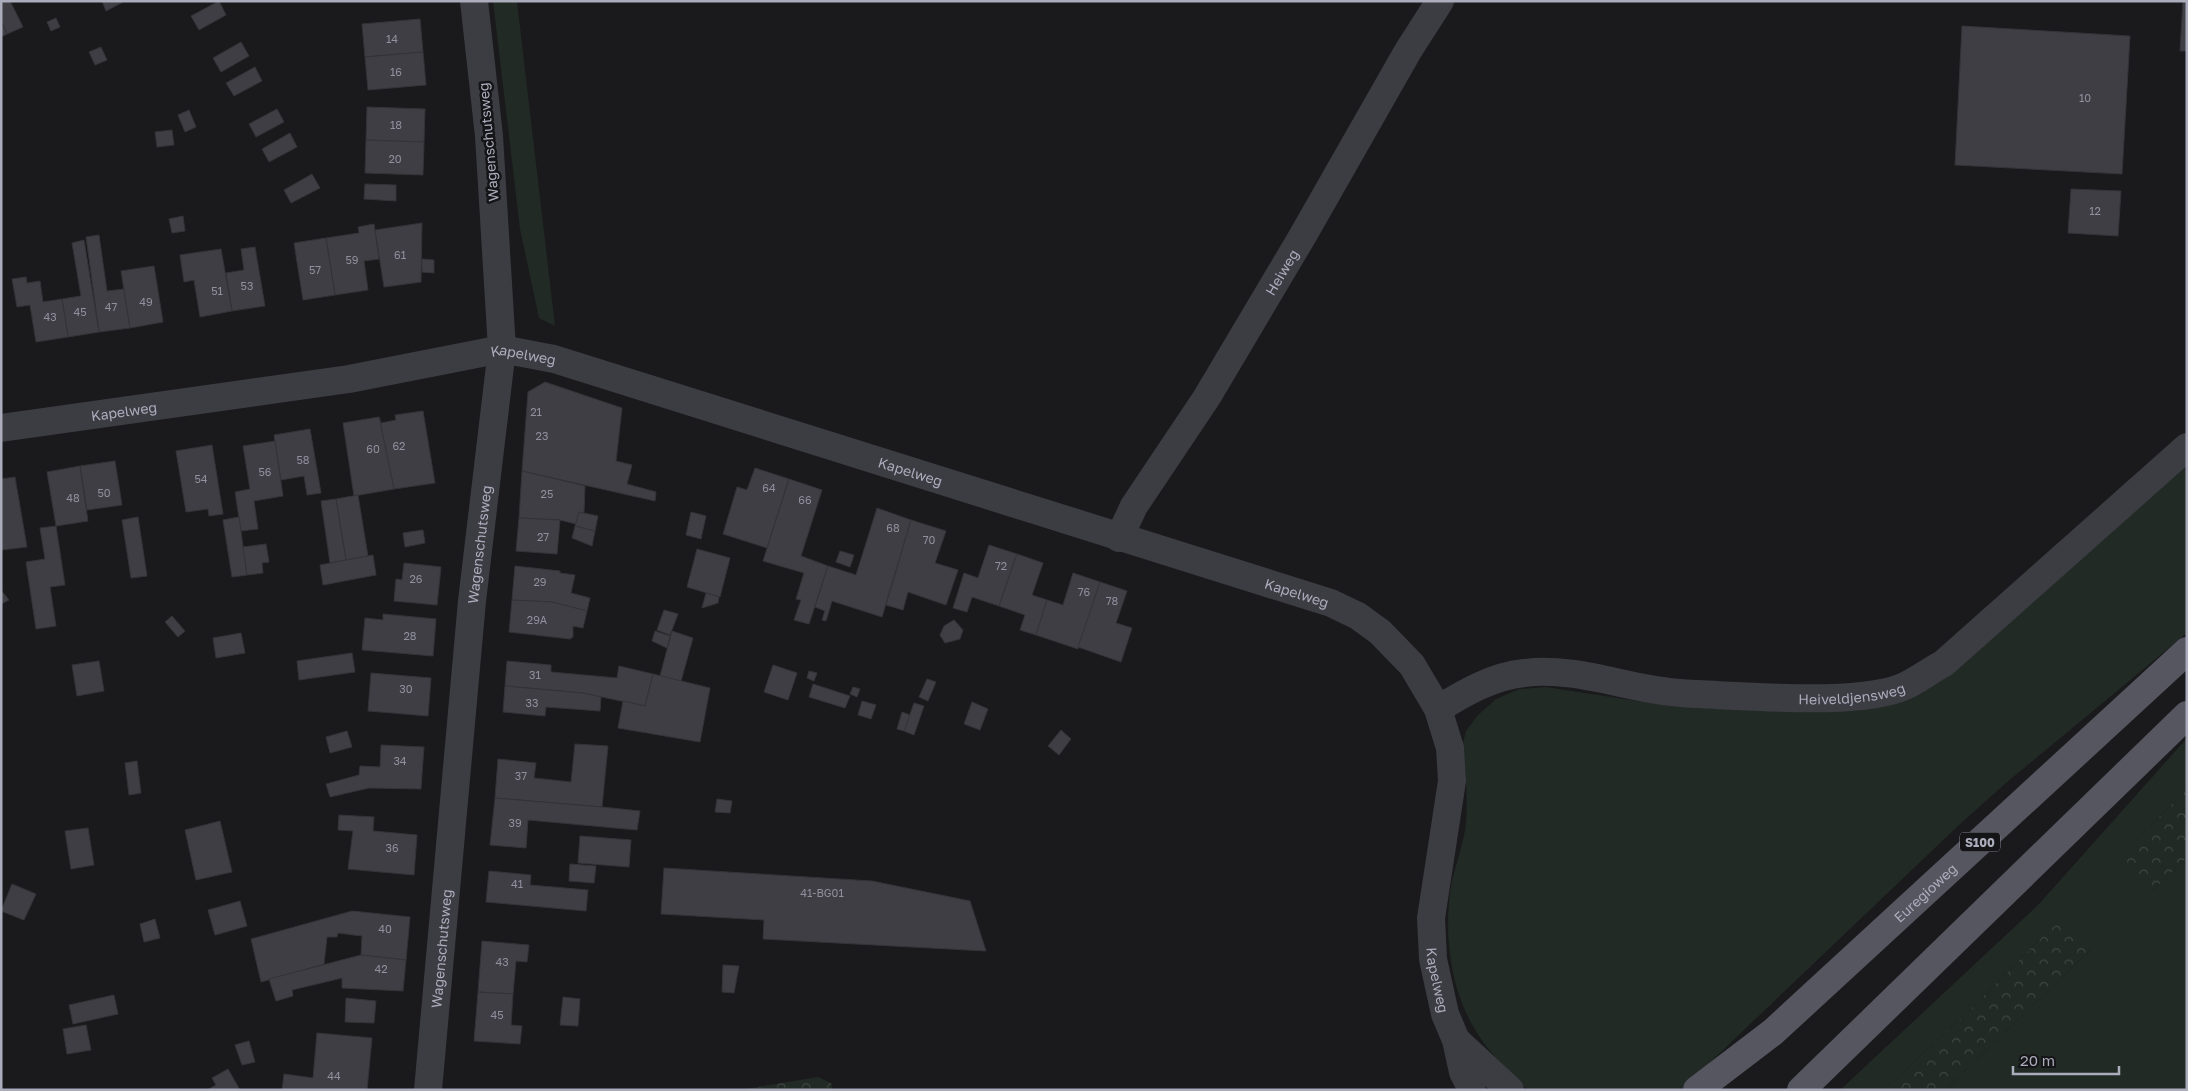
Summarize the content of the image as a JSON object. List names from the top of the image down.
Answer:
{
  "streets": {
    "main road": ["S100", "Euregioweg"],
    "street": [
      "Wagenschutsweg",
      "Heiweg",
      "Kapelweg",
      "Heiveldjensweg"
    ]
  },
  "crossings": [
    ["Wagenschutsweg", "Kapelweg"],
    ["Heiweg", "Kapelweg"],
    ["Kapelweg", "Heiveldjensweg"]
  ],
  "house_numbers": [
    "14",
    "16",
    "10",
    "18",
    "20",
    "12",
    "61",
    "59",
    "57",
    "53",
    "51",
    "49",
    "47",
    "45",
    "43",
    "21",
    "23",
    "62",
    "60",
    "58",
    "56",
    "54",
    "64",
    "50",
    "25",
    "48",
    "66",
    "68",
    "27",
    "70",
    "72",
    "26",
    "29",
    "76",
    "78",
    "29A",
    "28",
    "31",
    "30",
    "33",
    "34",
    "37",
    "39",
    "36",
    "41",
    "41-BG01",
    "40",
    "43",
    "42",
    "45",
    "44"
  ],
  "scale_bar": "20 m"
}
